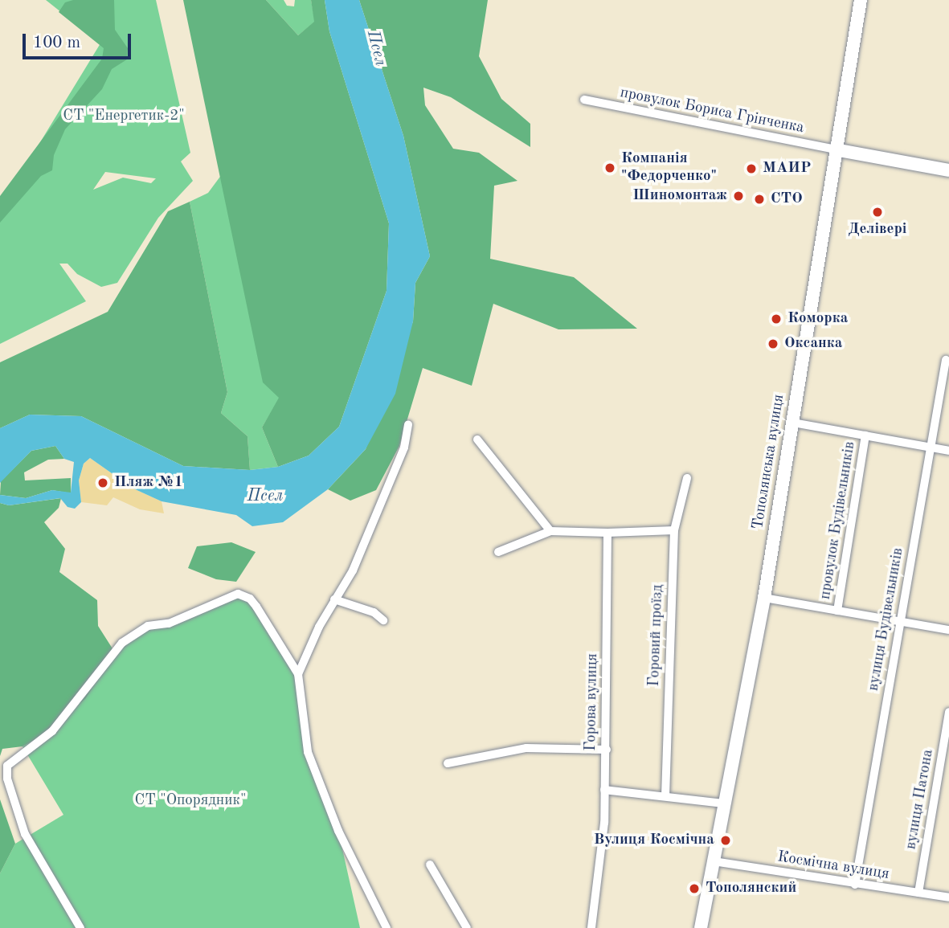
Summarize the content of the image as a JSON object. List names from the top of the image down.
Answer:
{
  "streets": {
    "street": [
      "провулок Бориса Грінченка",
      "Тополянська вулиця",
      "провулок Будівельників",
      "вулиця Будівельників",
      "Горовий проїзд",
      "Горова вулиця",
      "вулиця Патона",
      "Космічна вулиця"
    ]
  },
  "crossings": [
    ["провулок Бориса Грінченка", "Тополянська вулиця"],
    ["Тополянська вулиця", "провулок Будівельників"],
    ["Тополянська вулиця", "Космічна вулиця"],
    ["провулок Будівельників", "вулиця Будівельників"],
    ["вулиця Будівельників", "Космічна вулиця"],
    ["вулиця Патона", "Космічна вулиця"]
  ],
  "water": ["Псел"],
  "parks": ["СТ \"Енергетик-2\"", "СТ \"Опорядник\""],
  "places": [
    "Компанія \"Федорченко\"",
    "МАИР",
    "Шиномонтаж",
    "СТО",
    "Делівері",
    "Коморка",
    "Оксанка",
    "Пляж №1",
    "Вулиця Космічна",
    "Тополянский"
  ],
  "scale_bar": "100 m"
}
